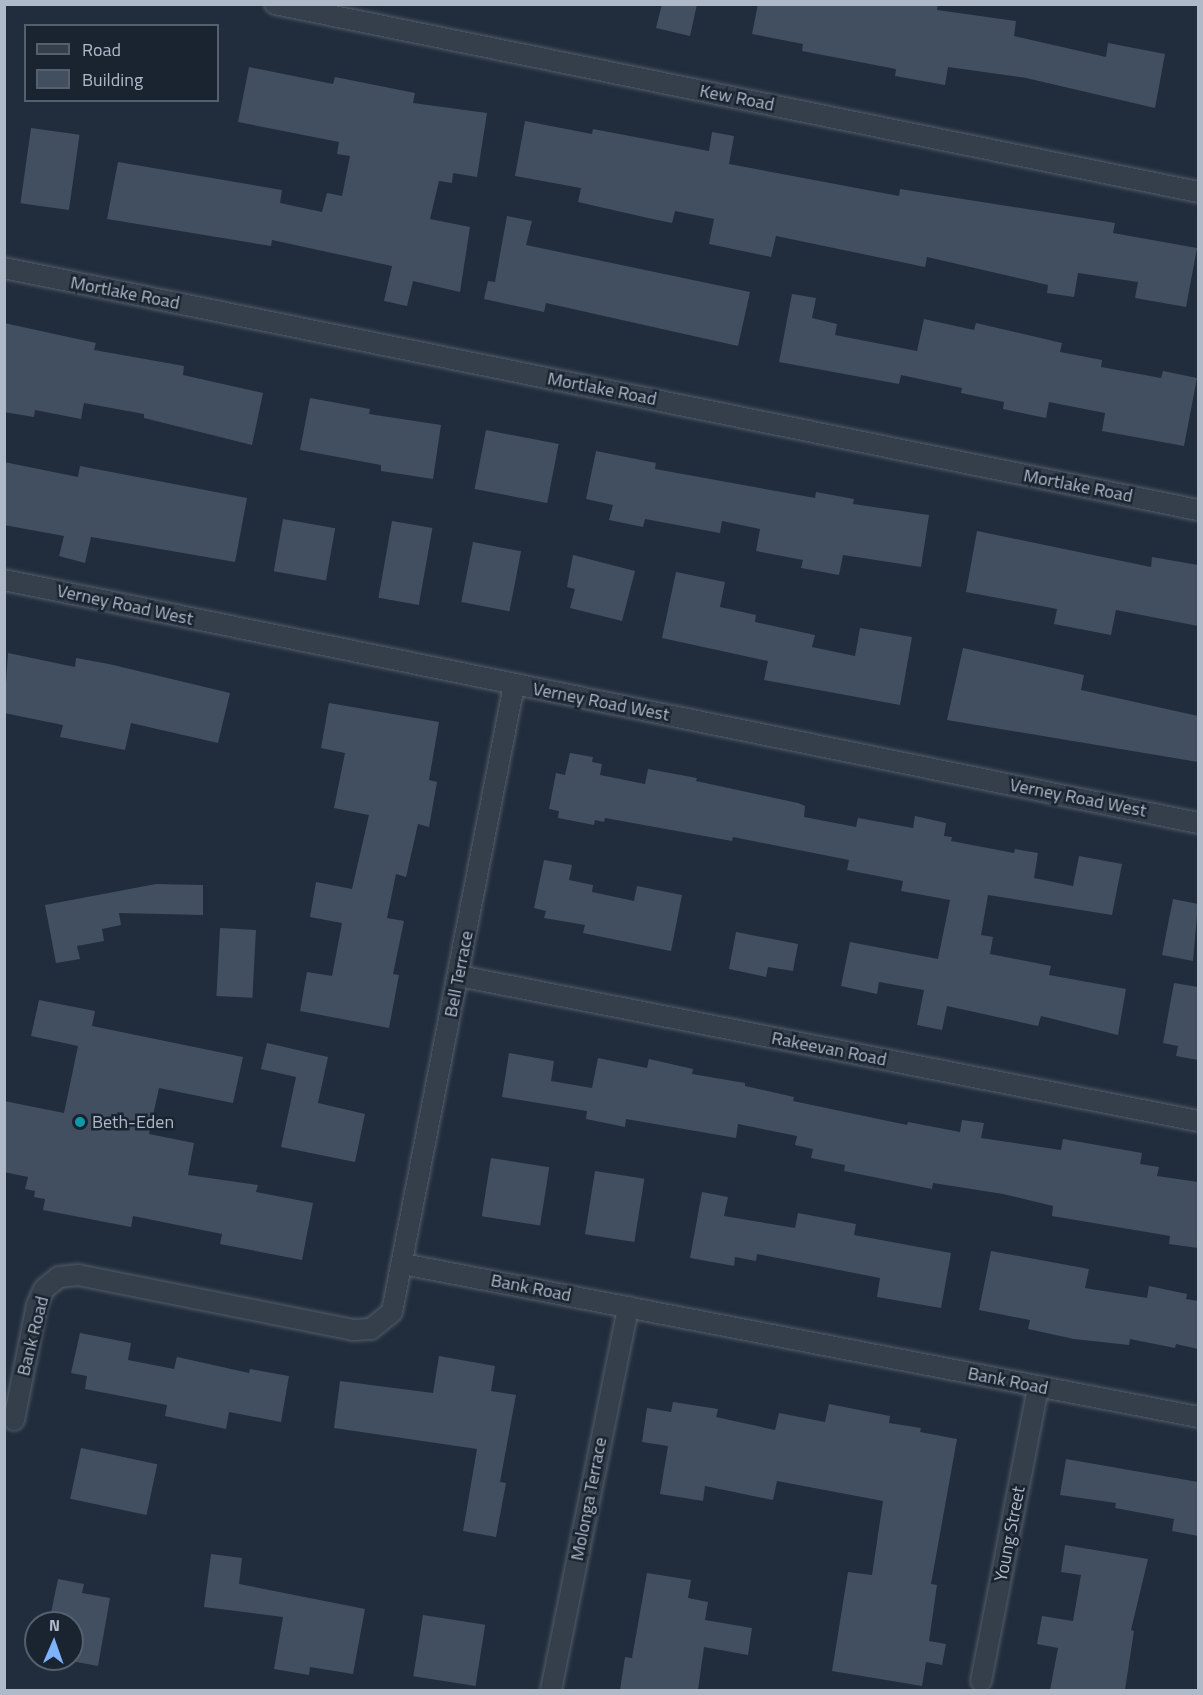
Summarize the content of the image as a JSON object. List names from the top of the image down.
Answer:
{
  "streets": {
    "street": [
      "Kew Road",
      "Mortlake Road",
      "Verney Road West",
      "Bell Terrace",
      "Rakeevan Road",
      "Bank Road",
      "Molonga Terrace",
      "Young Street"
    ]
  },
  "crossings": [
    ["Verney Road West", "Bell Terrace"],
    ["Bell Terrace", "Rakeevan Road"],
    ["Bell Terrace", "Bank Road"],
    ["Bank Road", "Molonga Terrace"],
    ["Bank Road", "Young Street"]
  ],
  "places": ["Beth-Eden"],
  "legend": ["Road", "Building"],
  "north": "top"
}
